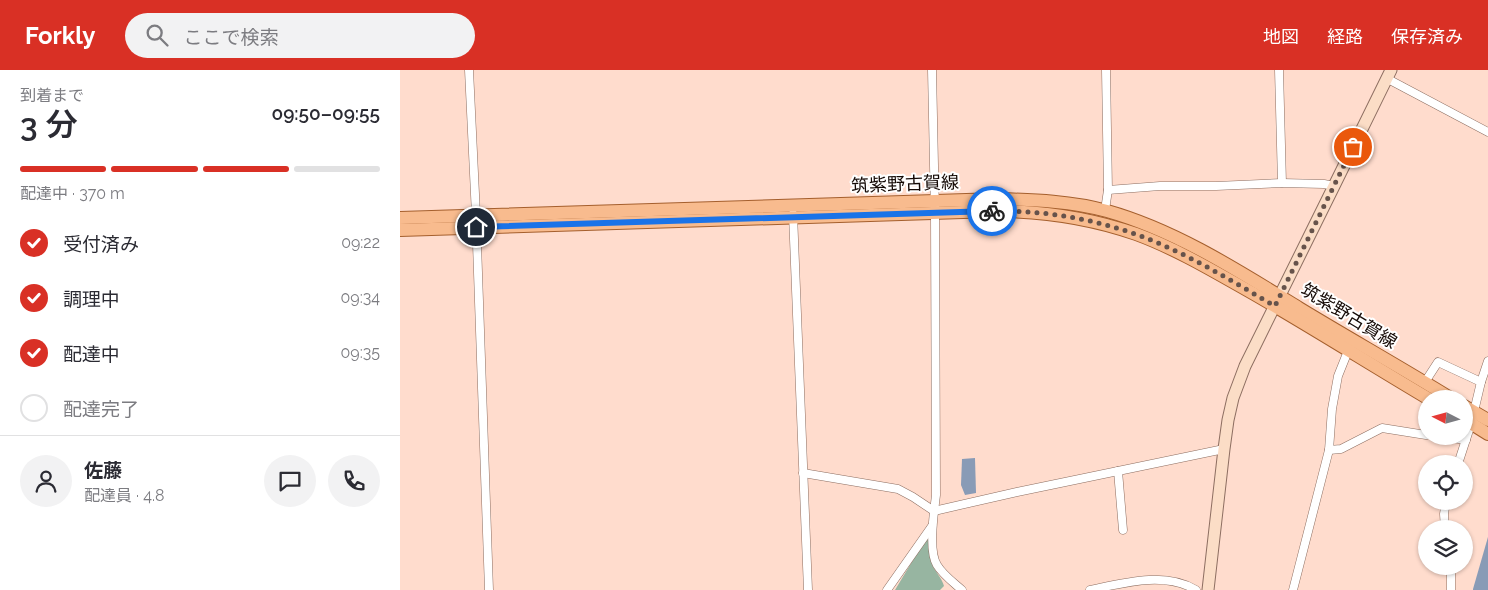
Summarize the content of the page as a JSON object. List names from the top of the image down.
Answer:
{
  "streets": {
    "main road": ["筑紫野古賀線"]
  },
  "north": "left",
  "page": {
    "header": "Forkly",
    "search": "ここで検索",
    "nav": ["地図", "経路", "保存済み"],
    "heading": ["3 分", "到着まで", "09:50–09:55"],
    "panel": ["佐藤", "配達員 · 4.8"],
    "bar": "配達中 · 370 m",
    "list": [
      ["受付済み", "09:22"],
      ["調理中", "09:34"],
      ["配達中", "09:35"],
      "配達完了"
    ]
  }
}
